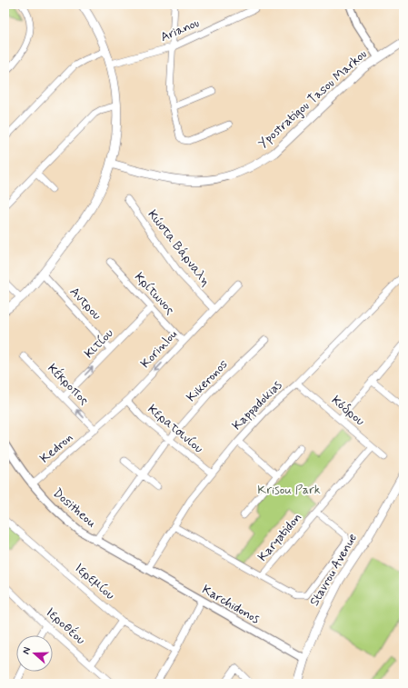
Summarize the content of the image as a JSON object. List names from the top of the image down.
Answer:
{
  "streets": {
    "main road": ["Ypostratigou Tasou Markou", "Stavrou Avenue"],
    "street": [
      "Arianou",
      "Κώστα Βάρναλη",
      "Κρίτωνος",
      "Αντρου",
      "Κιτίου",
      "Korinlou",
      "Kikeronos",
      "Κέκροπος",
      "Kappadokias",
      "Κόδρου",
      "Κερατσινίου",
      "Kedron",
      "Dositheou",
      "Karyatidon",
      "Ιερεμίου",
      "Karchidonos",
      "Ιεροθέου"
    ]
  },
  "crossings": [
    ["Κώστα Βάρναλη", "Korinlou"],
    ["Κρίτωνος", "Κιτίου"],
    ["Κρίτωνος", "Korinlou"],
    ["Αντρου", "Κιτίου"],
    ["Κιτίου", "Κέκροπος"],
    ["Korinlou", "Κέκροπος"],
    ["Korinlou", "Κερατσινίου"],
    ["Korinlou", "Kedron"],
    ["Kikeronos", "Κερατσινίου"],
    ["Kikeronos", "Dositheou"],
    ["Κέκροπος", "Kedron"],
    ["Kappadokias", "Κόδρου"],
    ["Kappadokias", "Κερατσινίου"],
    ["Kappadokias", "Dositheou"],
    ["Kappadokias", "Karchidonos"],
    ["Κόδρου", "Karyatidon"],
    ["Kedron", "Dositheou"],
    ["Dositheou", "Karchidonos"],
    ["Stavrou Avenue", "Karchidonos"]
  ],
  "one_way": ["Κιτίου", "Korinlou", "Κέκροπος"],
  "parks": ["Krisou Park"],
  "north": "left"
}
